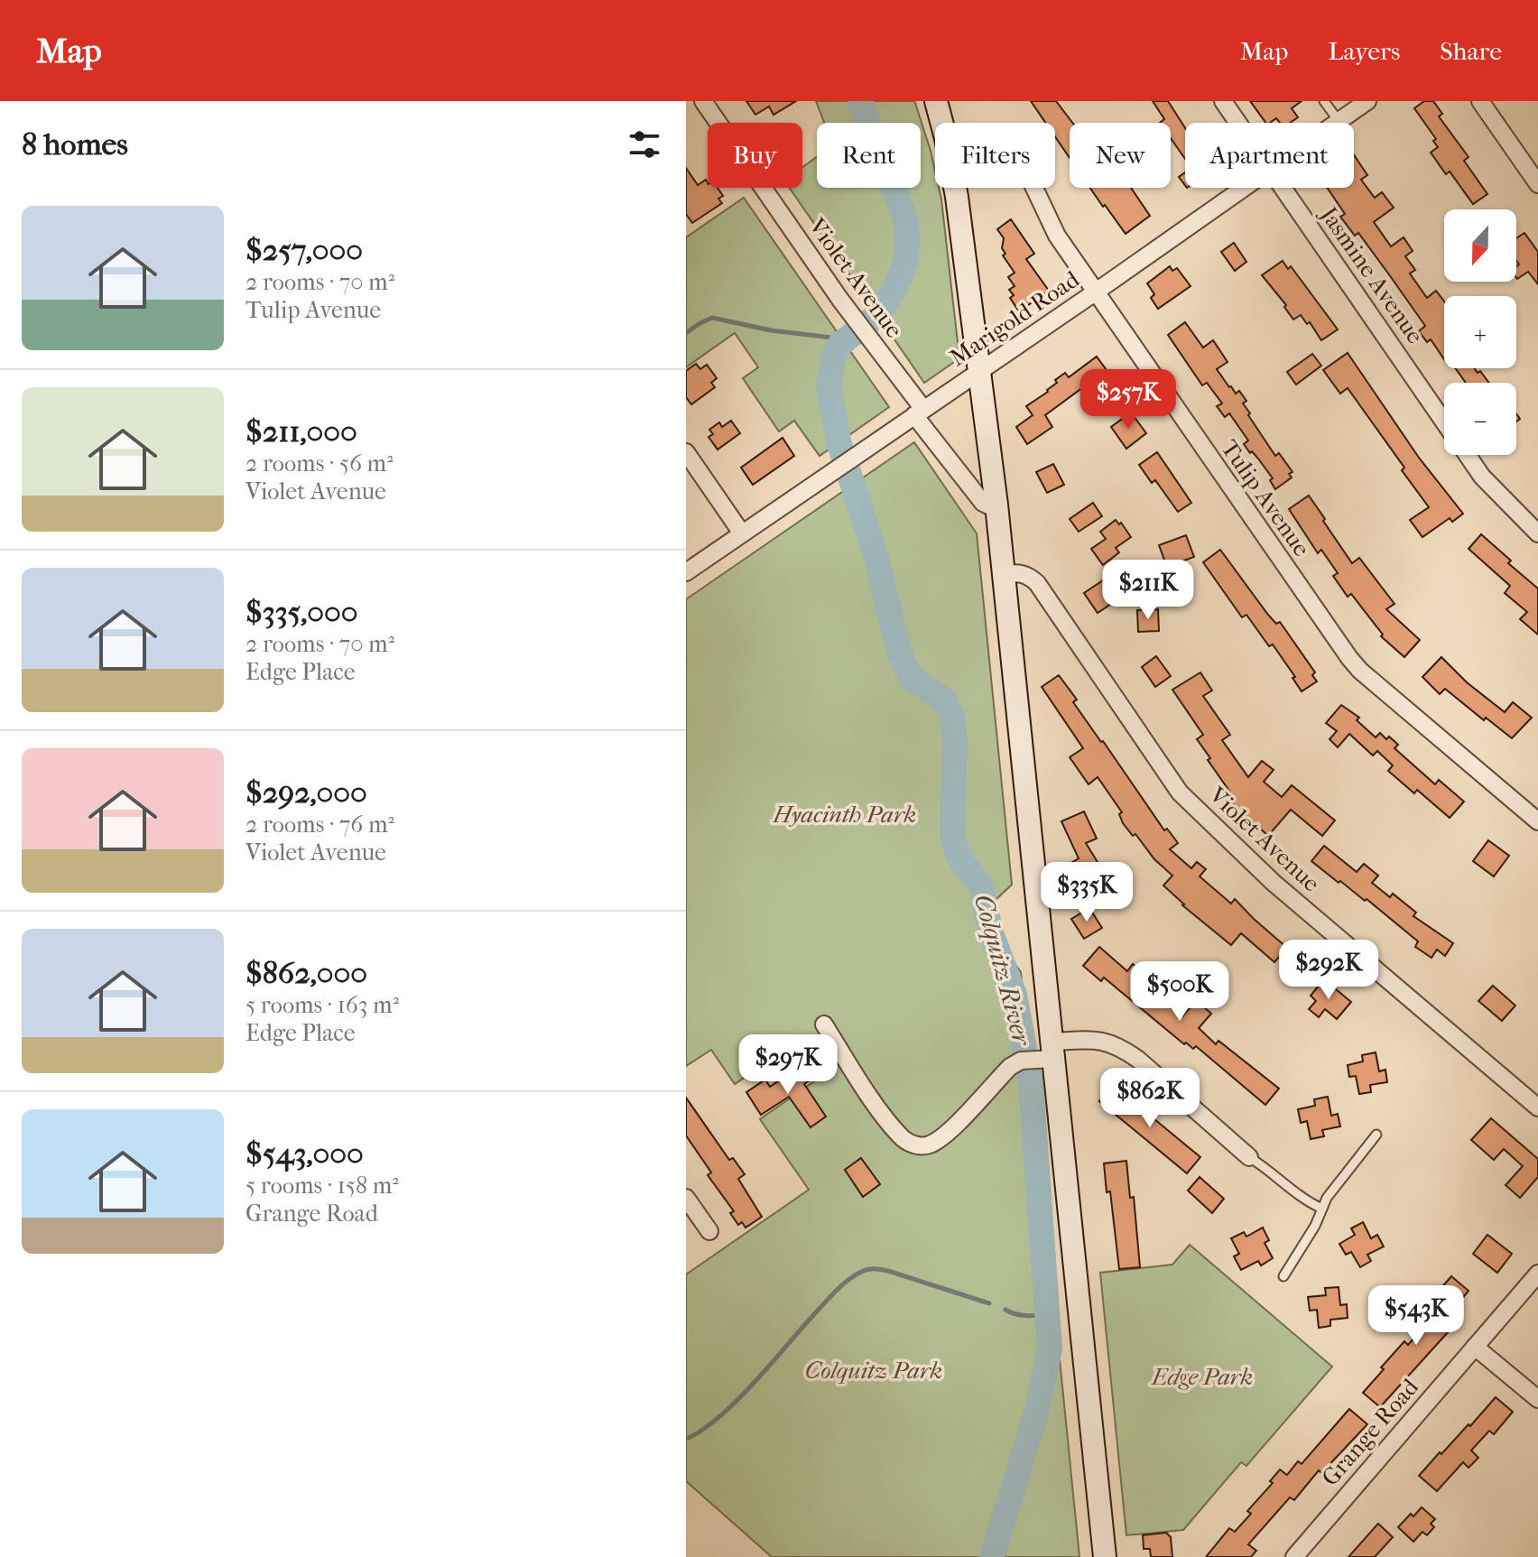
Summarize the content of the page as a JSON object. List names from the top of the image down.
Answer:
{
  "streets": {
    "street": [
      "Jasmine Avenue",
      "Violet Avenue",
      "Marigold Road",
      "Tulip Avenue",
      "Grange Road"
    ]
  },
  "crossings": [
    ["Violet Avenue", "Marigold Road"],
    ["Marigold Road", "Tulip Avenue"]
  ],
  "water": ["Colquitz River"],
  "parks": ["Hyacinth Park", "Colquitz Park", "Edge Park"],
  "north": "bottom",
  "page": {
    "header": "Map",
    "nav": ["Map", "Layers", "Share"],
    "heading": "8 homes",
    "chip": [
      "Buy",
      "Rent",
      "Filters",
      "New",
      "Apartment"
    ],
    "list": [
      {
        "name": "$257,000",
        "note": "2 rooms · 70 m² · Tulip Avenue"
      },
      {
        "name": "$211,000",
        "note": "2 rooms · 56 m² · Violet Avenue"
      },
      {
        "name": "$335,000",
        "note": "2 rooms · 70 m² · Edge Place"
      },
      {
        "name": "$292,000",
        "note": "2 rooms · 76 m² · Violet Avenue"
      },
      {
        "name": "$862,000",
        "note": "5 rooms · 163 m² · Edge Place"
      },
      {
        "name": "$543,000",
        "note": "5 rooms · 158 m² · Grange Road"
      }
    ],
    "map_buttons": ["+", "−"],
    "price": [
      "$257K",
      "$211K",
      "$335K",
      "$292K",
      "$500K",
      "$297K",
      "$862K",
      "$543K"
    ]
  }
}
